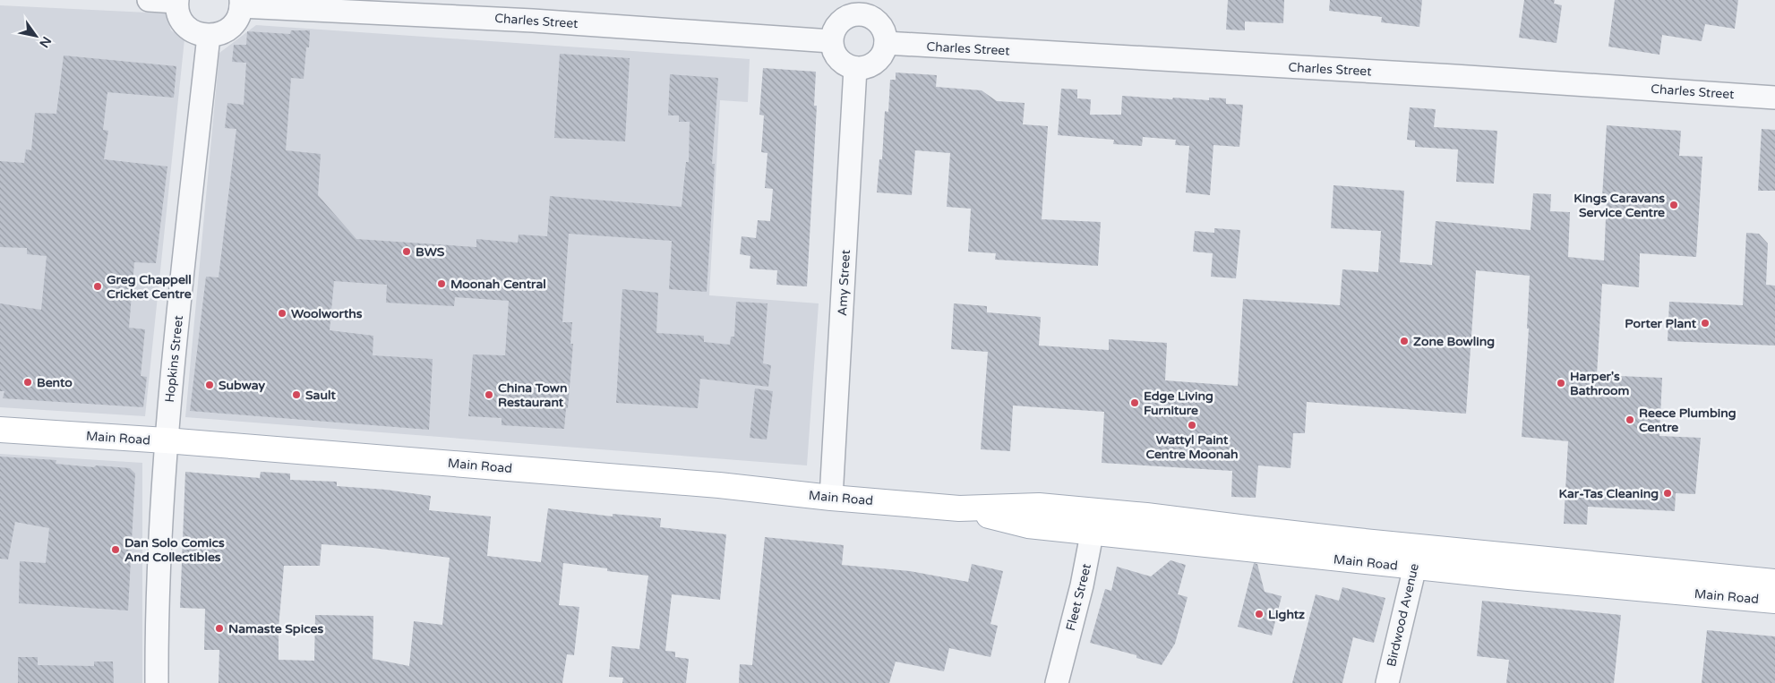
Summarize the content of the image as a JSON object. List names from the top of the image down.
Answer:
{
  "streets": {
    "main road": ["Main Road"],
    "street": [
      "Charles Street",
      "Amy Street",
      "Hopkins Street",
      "Fleet Street",
      "Birdwood Avenue"
    ]
  },
  "crossings": [
    ["Charles Street", "Amy Street"],
    ["Amy Street", "Main Road"],
    ["Hopkins Street", "Main Road"],
    ["Main Road", "Fleet Street"],
    ["Main Road", "Birdwood Avenue"]
  ],
  "places": [
    "Kings Caravans Service Centre",
    "BWS",
    "Moonah Central",
    "Greg Chappell Cricket Centre",
    "Woolworths",
    "Porter Plant",
    "Zone Bowling",
    "Bento",
    "Harper's Bathroom",
    "Subway",
    "Sault",
    "China Town Restaurant",
    "Edge Living Furniture",
    "Reece Plumbing Centre",
    "Wattyl Paint Centre Moonah",
    "Kar-Tas Cleaning",
    "Dan Solo Comics And Collectibles",
    "Lightz",
    "Namaste Spices"
  ],
  "north": "bottom right"
}
